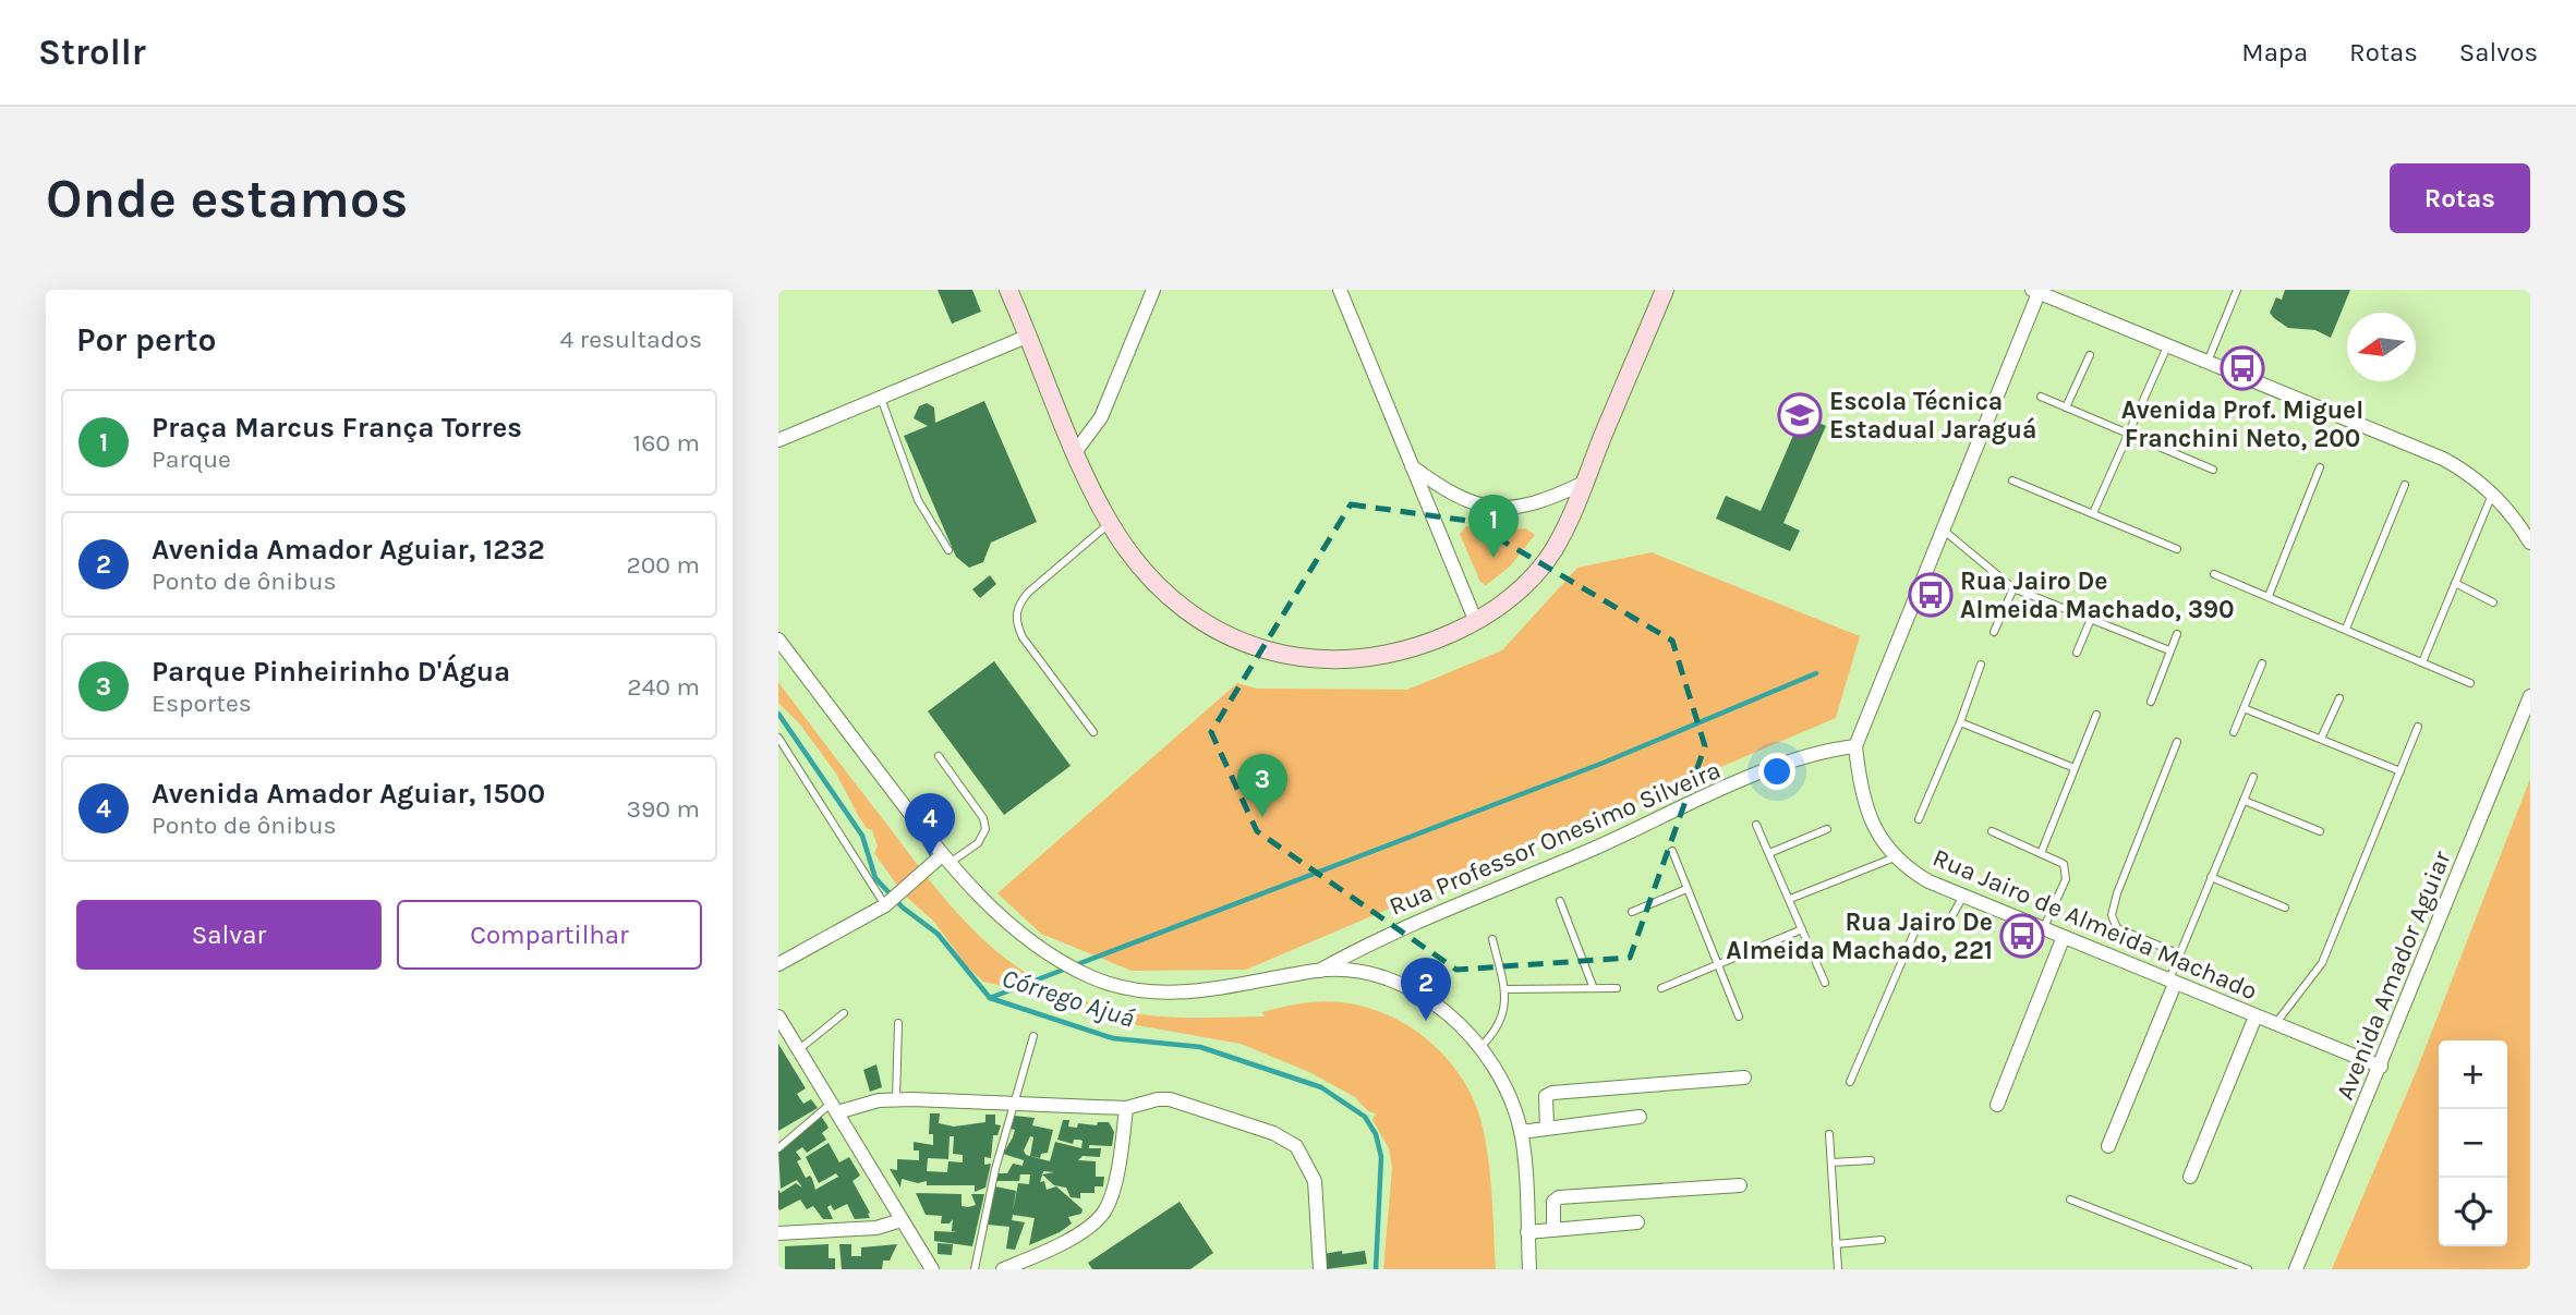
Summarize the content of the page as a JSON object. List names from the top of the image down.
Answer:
{
  "streets": {
    "street": ["Rua Professor Onesimo Silveira", "Rua Jairo de Almeida Machado", "Avenida Amador Aguiar"]
  },
  "crossings": [
    ["Rua Professor Onesimo Silveira", "Rua Jairo de Almeida Machado"],
    ["Rua Jairo de Almeida Machado", "Avenida Amador Aguiar"]
  ],
  "water": ["Córrego Ajuá"],
  "places": {
    "bus stop": ["Avenida Prof. Miguel Franchini Neto, 200", "Rua Jairo De Almeida Machado, 390", "Rua Jairo De Almeida Machado, 221"],
    "school or university": ["Escola Técnica Estadual Jaraguá"]
  },
  "north": "left",
  "page": {
    "header": "Strollr",
    "nav": ["Mapa", "Rotas", "Salvos"],
    "buttons": [
      "Rotas",
      ["Salvar", "Compartilhar"]
    ],
    "title": "Onde estamos",
    "heading": ["Por perto", "4 resultados"],
    "list": [
      {
        "mark": "1",
        "name": "Praça Marcus França Torres",
        "note": "Parque",
        "value": "160 m"
      },
      {
        "mark": "2",
        "name": "Avenida Amador Aguiar, 1232",
        "note": "Ponto de ônibus",
        "value": "200 m"
      },
      {
        "mark": "3",
        "name": "Parque Pinheirinho D'Água",
        "note": "Esportes",
        "value": "240 m"
      },
      {
        "mark": "4",
        "name": "Avenida Amador Aguiar, 1500",
        "note": "Ponto de ônibus",
        "value": "390 m"
      }
    ],
    "pins": [
      "1",
      "3",
      "4",
      "2"
    ],
    "map_buttons": ["+", "−"]
  }
}
